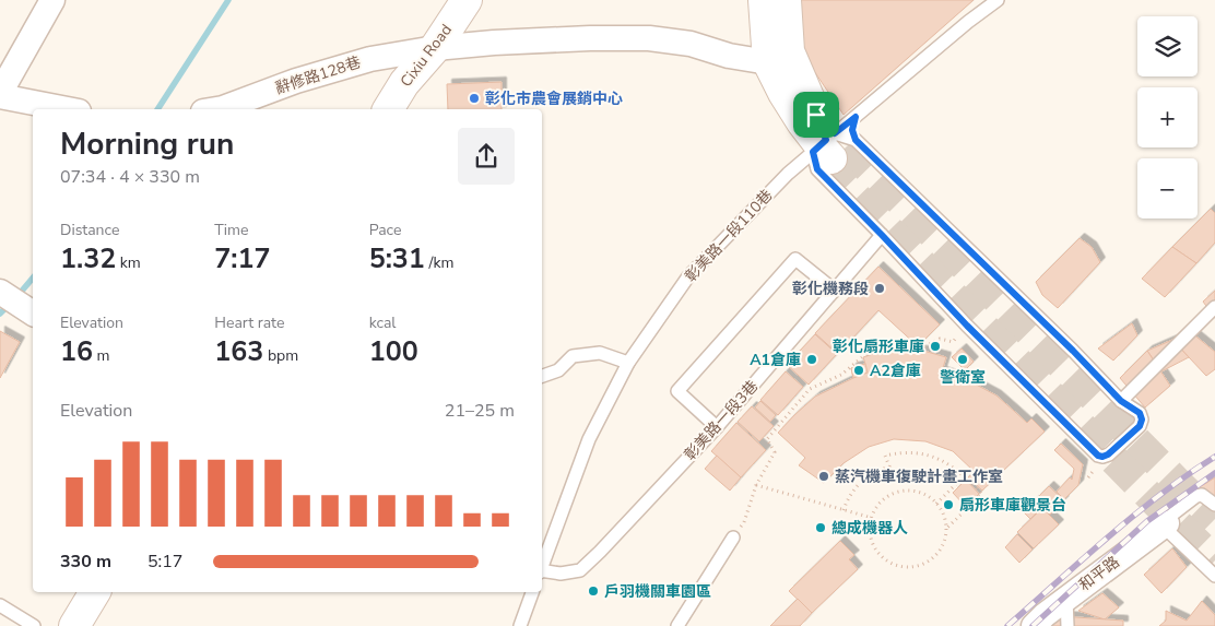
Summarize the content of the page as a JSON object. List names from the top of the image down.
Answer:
{
  "streets": {
    "street": ["Cixiu Road", "辭修路128巷", "和平路"],
    "lane": ["彰美路一段110巷", "彰美路一段3巷"]
  },
  "crossings": [
    ["Cixiu Road", "辭修路128巷"]
  ],
  "places": [
    "彰化市農會展銷中心",
    "彰化機務段",
    "彰化扇形車庫",
    "A1倉庫",
    "警衛室",
    "A2倉庫",
    "蒸汽機車復駛計畫工作室",
    "扇形車庫觀景台",
    "總成機器人",
    "戶羽機關車園區"
  ],
  "page": {
    "map_buttons": ["+", "−"],
    "heading": ["Morning run", "07:34 · 4 × 330 m"],
    "stats": [
      ["Distance", "1.32 km"],
      ["Time", "7:17"],
      ["Pace", "5:31 /km"],
      ["Elevation", "16 m"],
      ["Heart rate", "163 bpm"],
      ["kcal", "100"]
    ],
    "chart": ["Elevation", "21–25 m"],
    "list": [
      {
        "name": "330 m",
        "note": "5:17"
      }
    ]
  }
}
